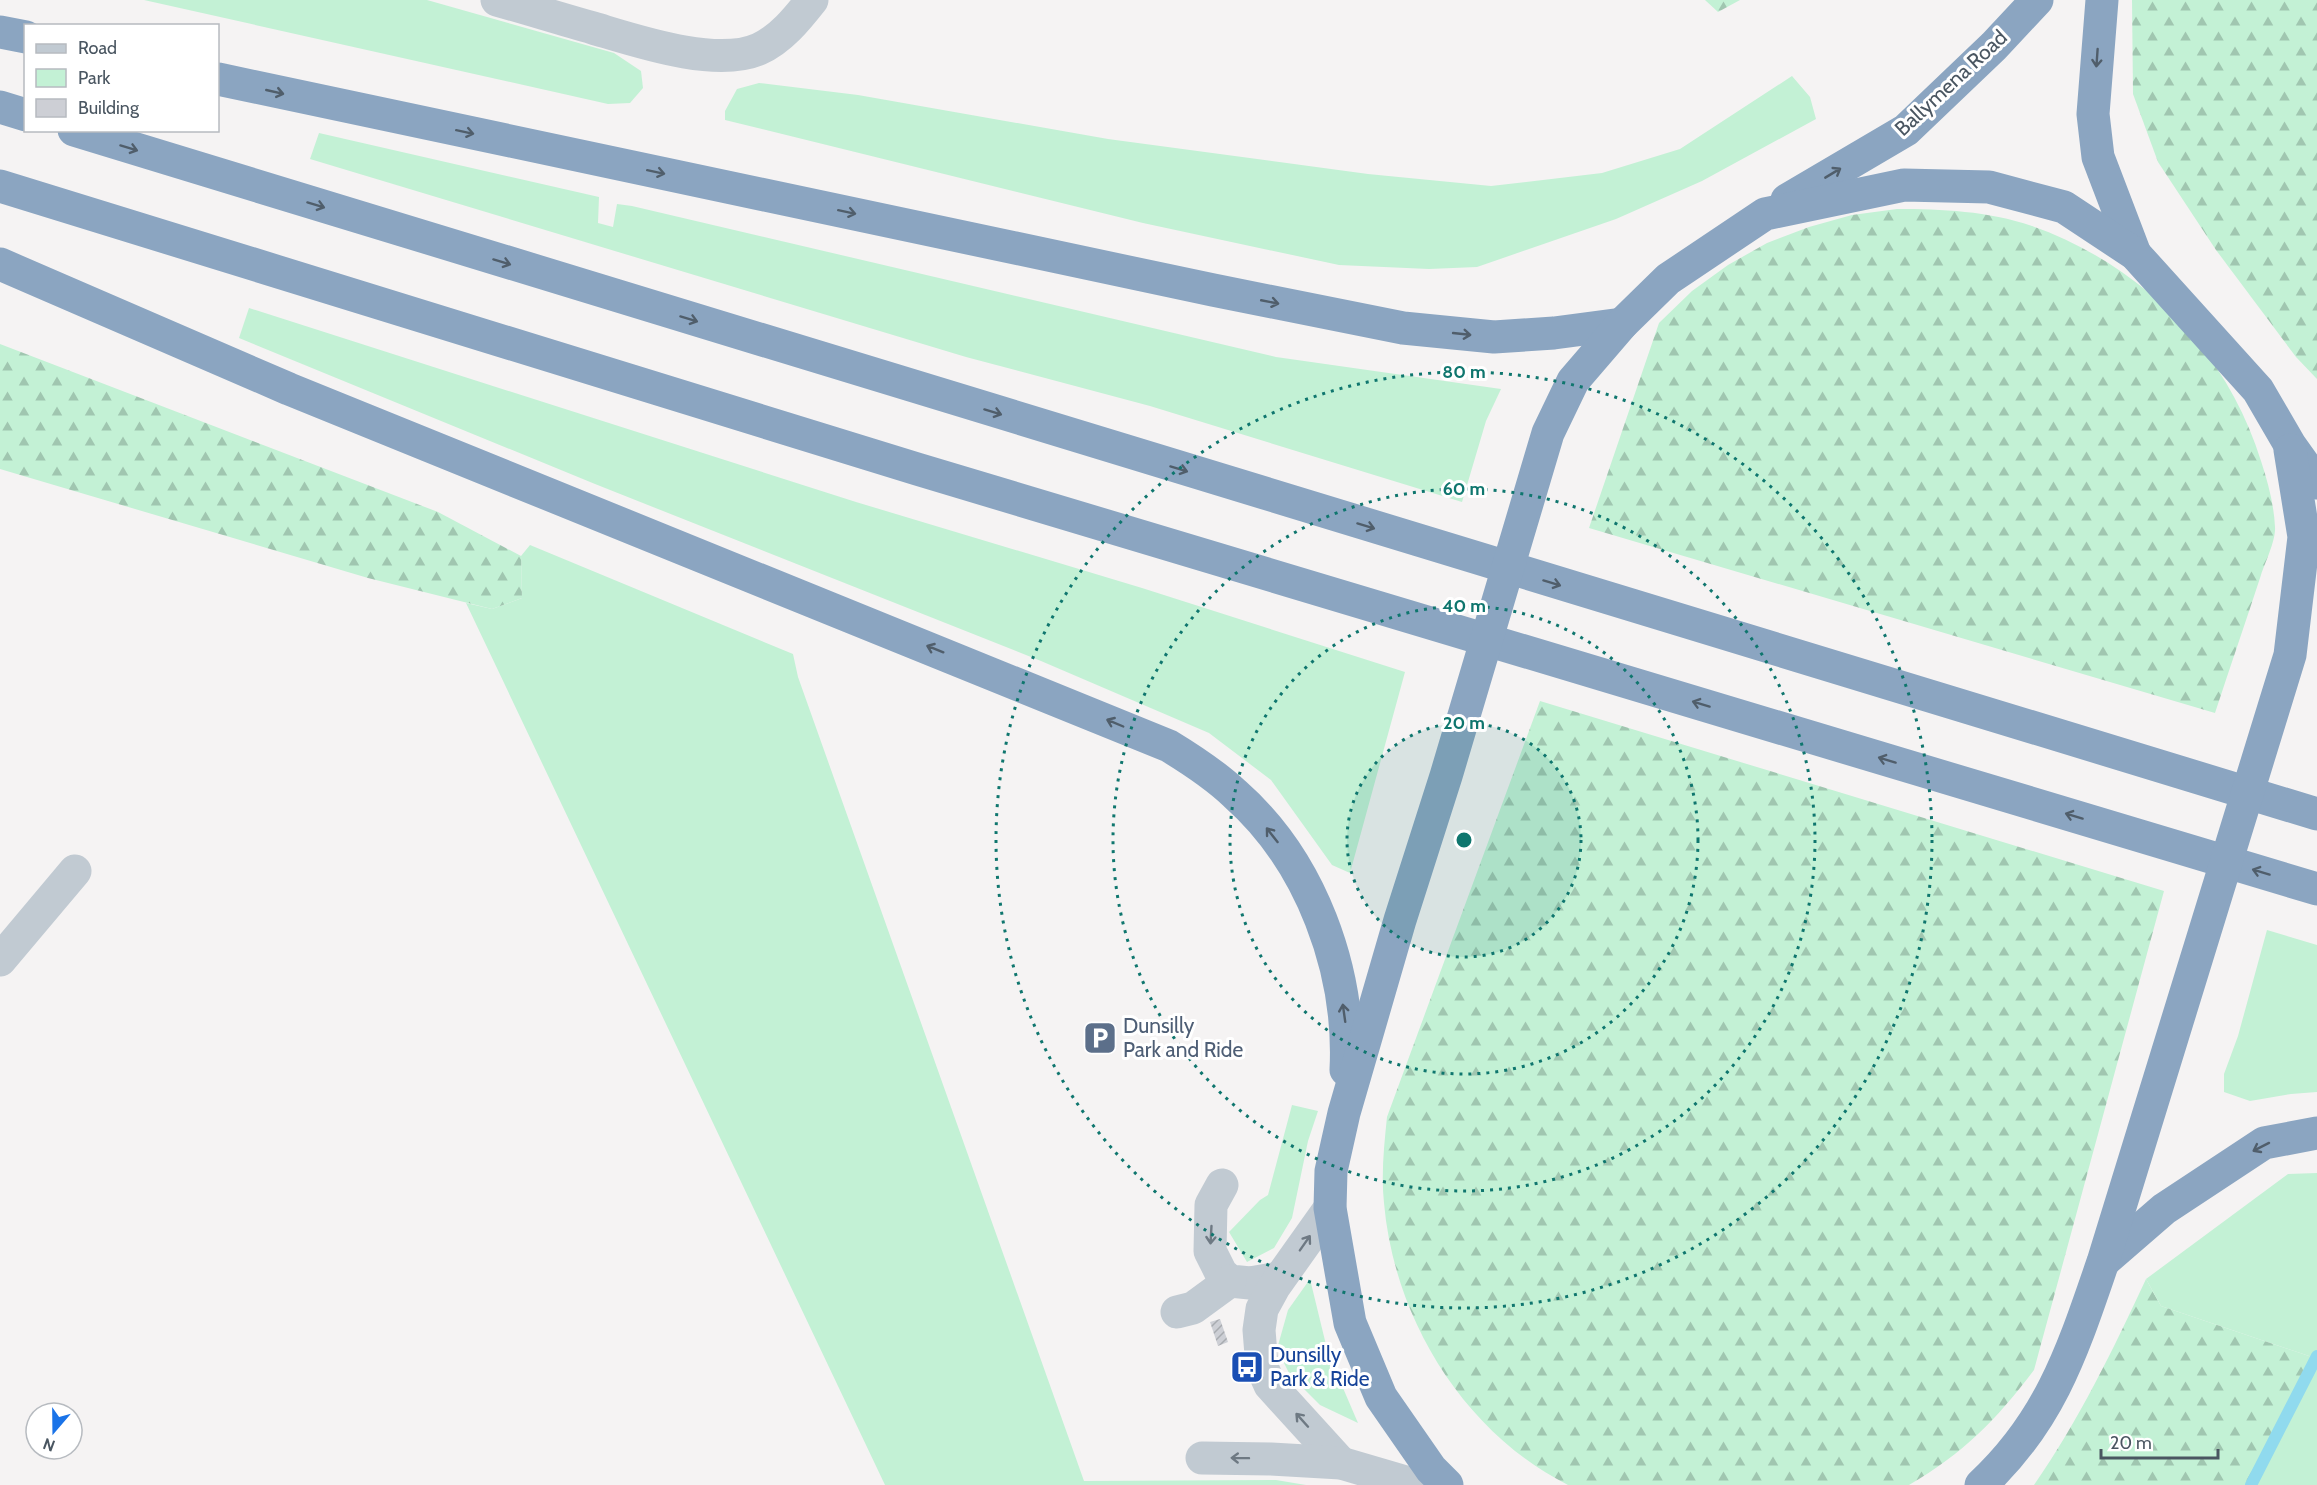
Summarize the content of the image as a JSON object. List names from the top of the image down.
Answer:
{
  "streets": {
    "highway": ["Ballymena Road"]
  },
  "places": {
    "parking": ["Dunsilly Park and Ride"],
    "bus stop": ["Dunsilly Park & Ride"]
  },
  "legend": ["Road", "Park", "Building"],
  "scale_bar": "20 m",
  "north": "bottom",
  "rings": [
    "80 m",
    "60 m",
    "40 m",
    "20 m"
  ]
}
